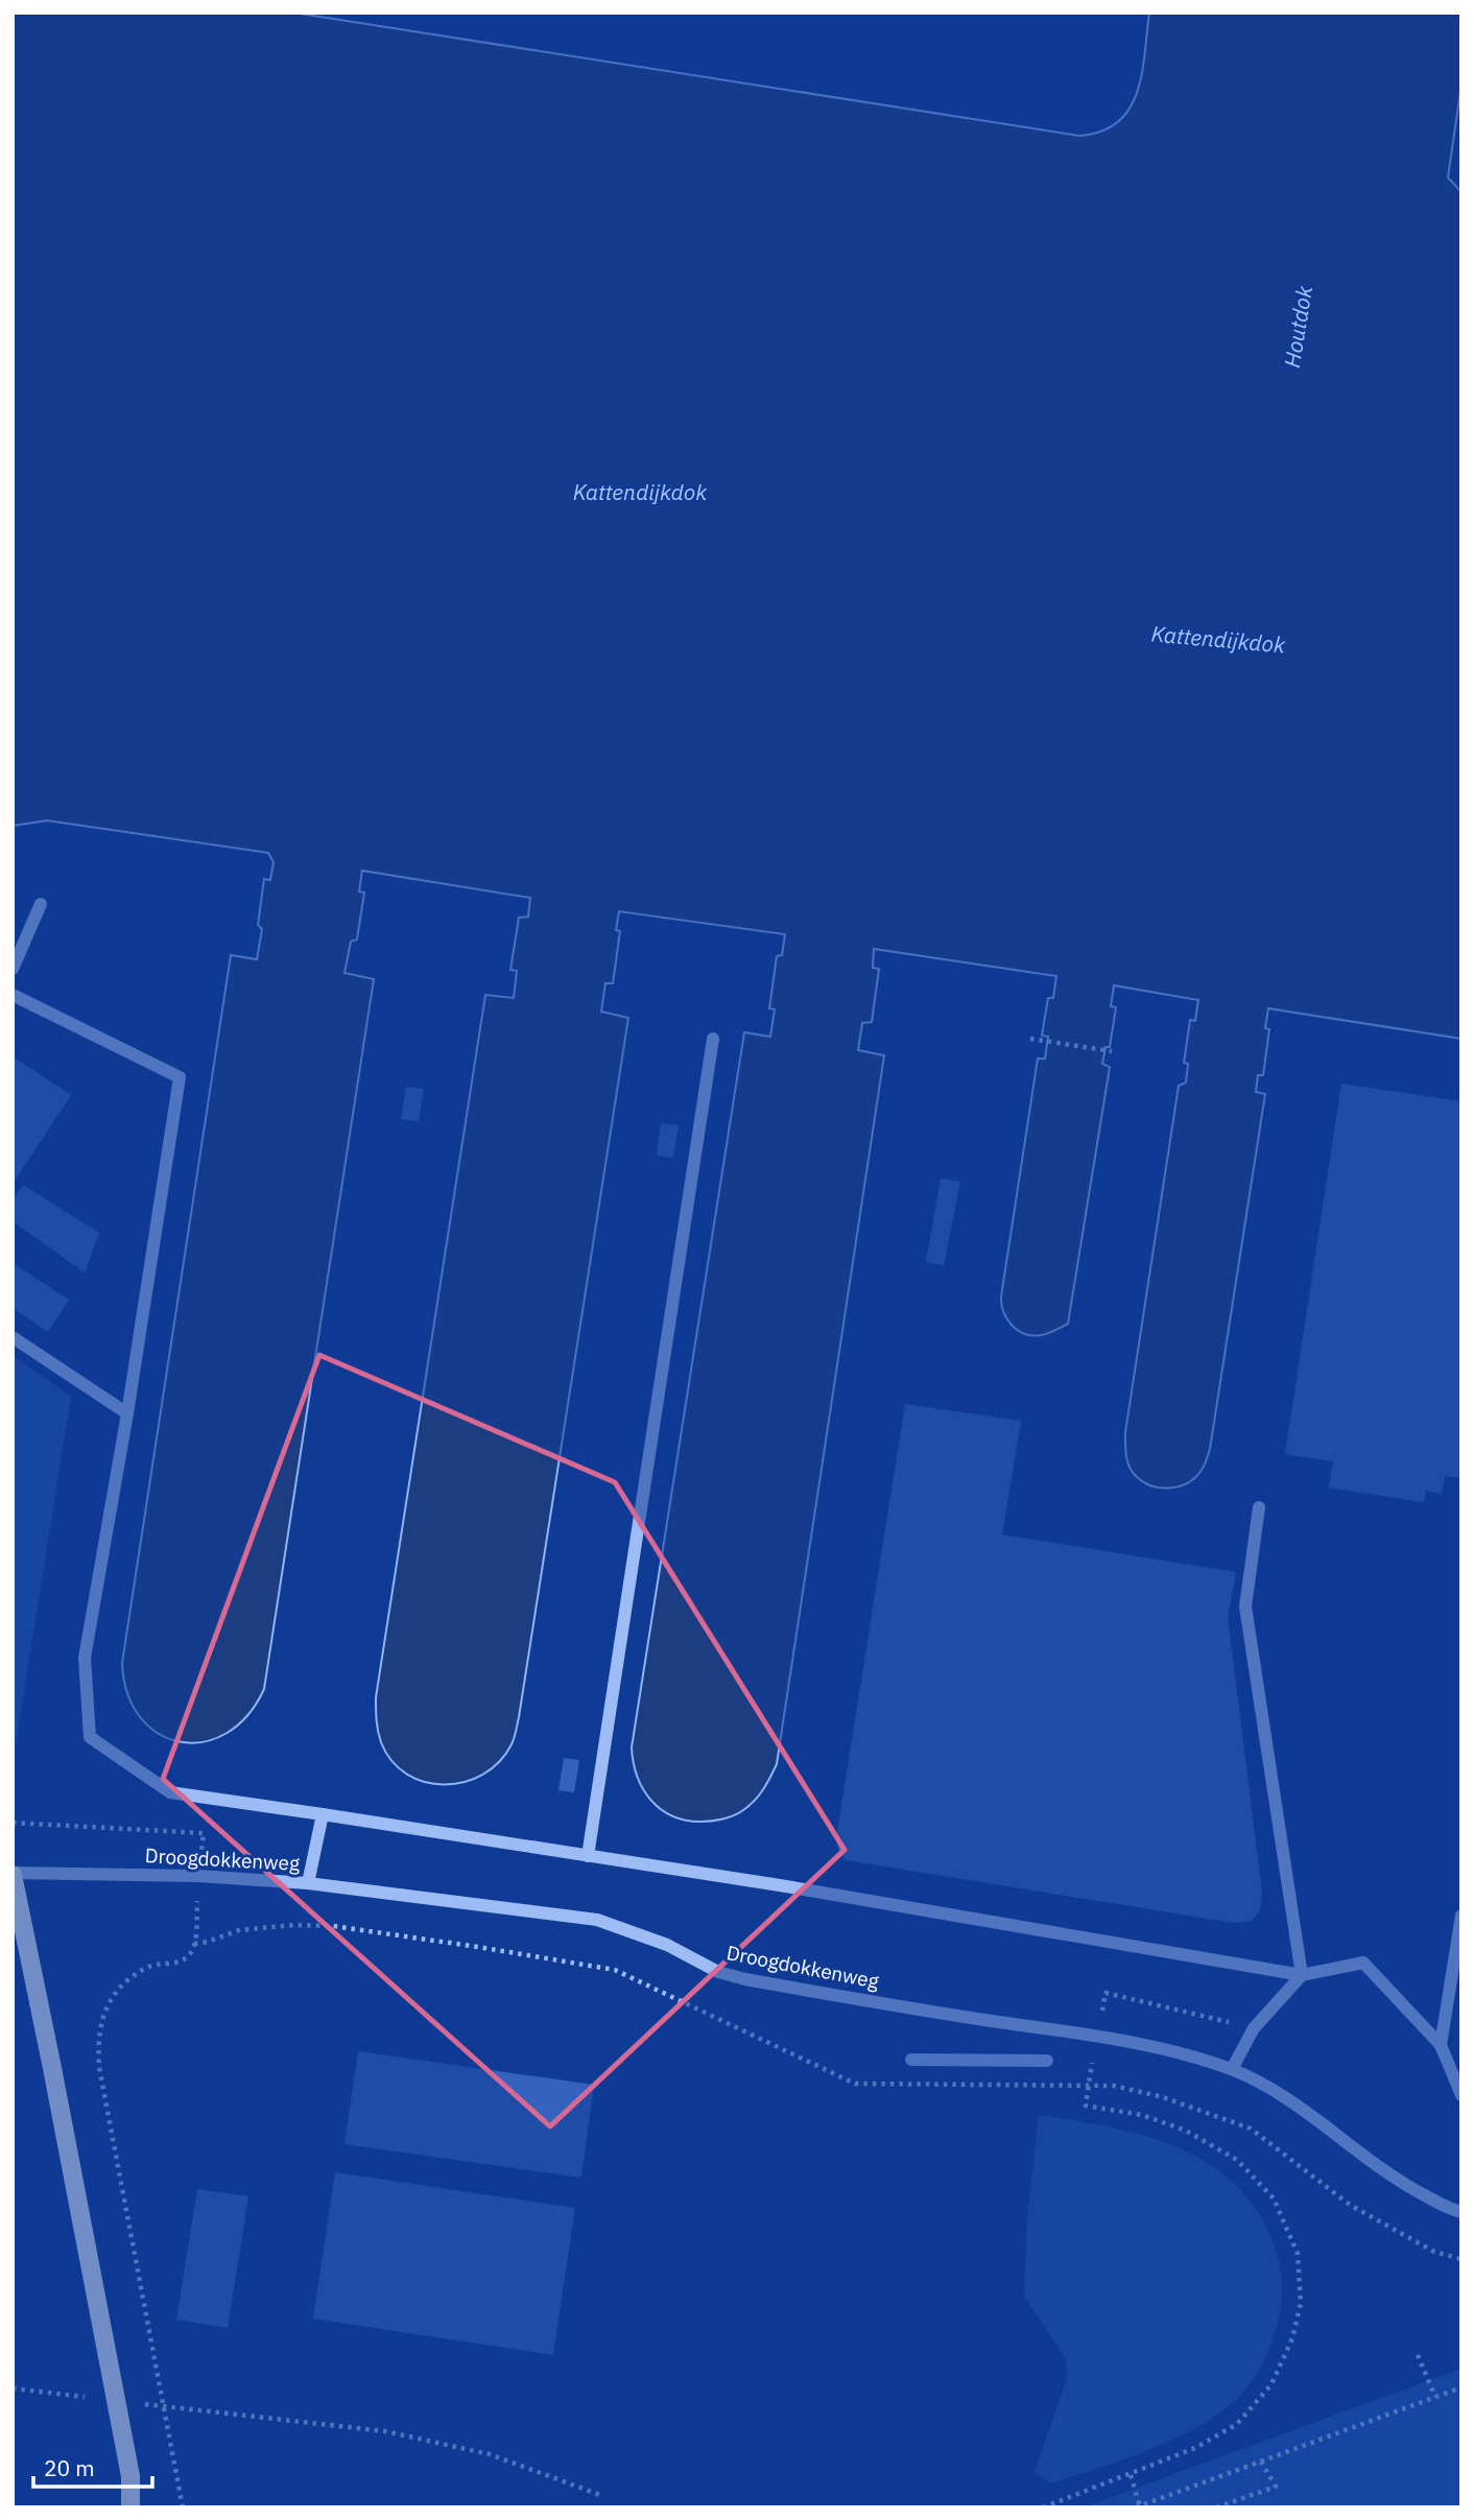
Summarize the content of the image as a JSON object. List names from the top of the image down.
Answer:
{
  "streets": {
    "street": ["Droogdokkenweg"]
  },
  "water": ["Houtdok", "Kattendijkdok"],
  "scale_bar": "20 m"
}
